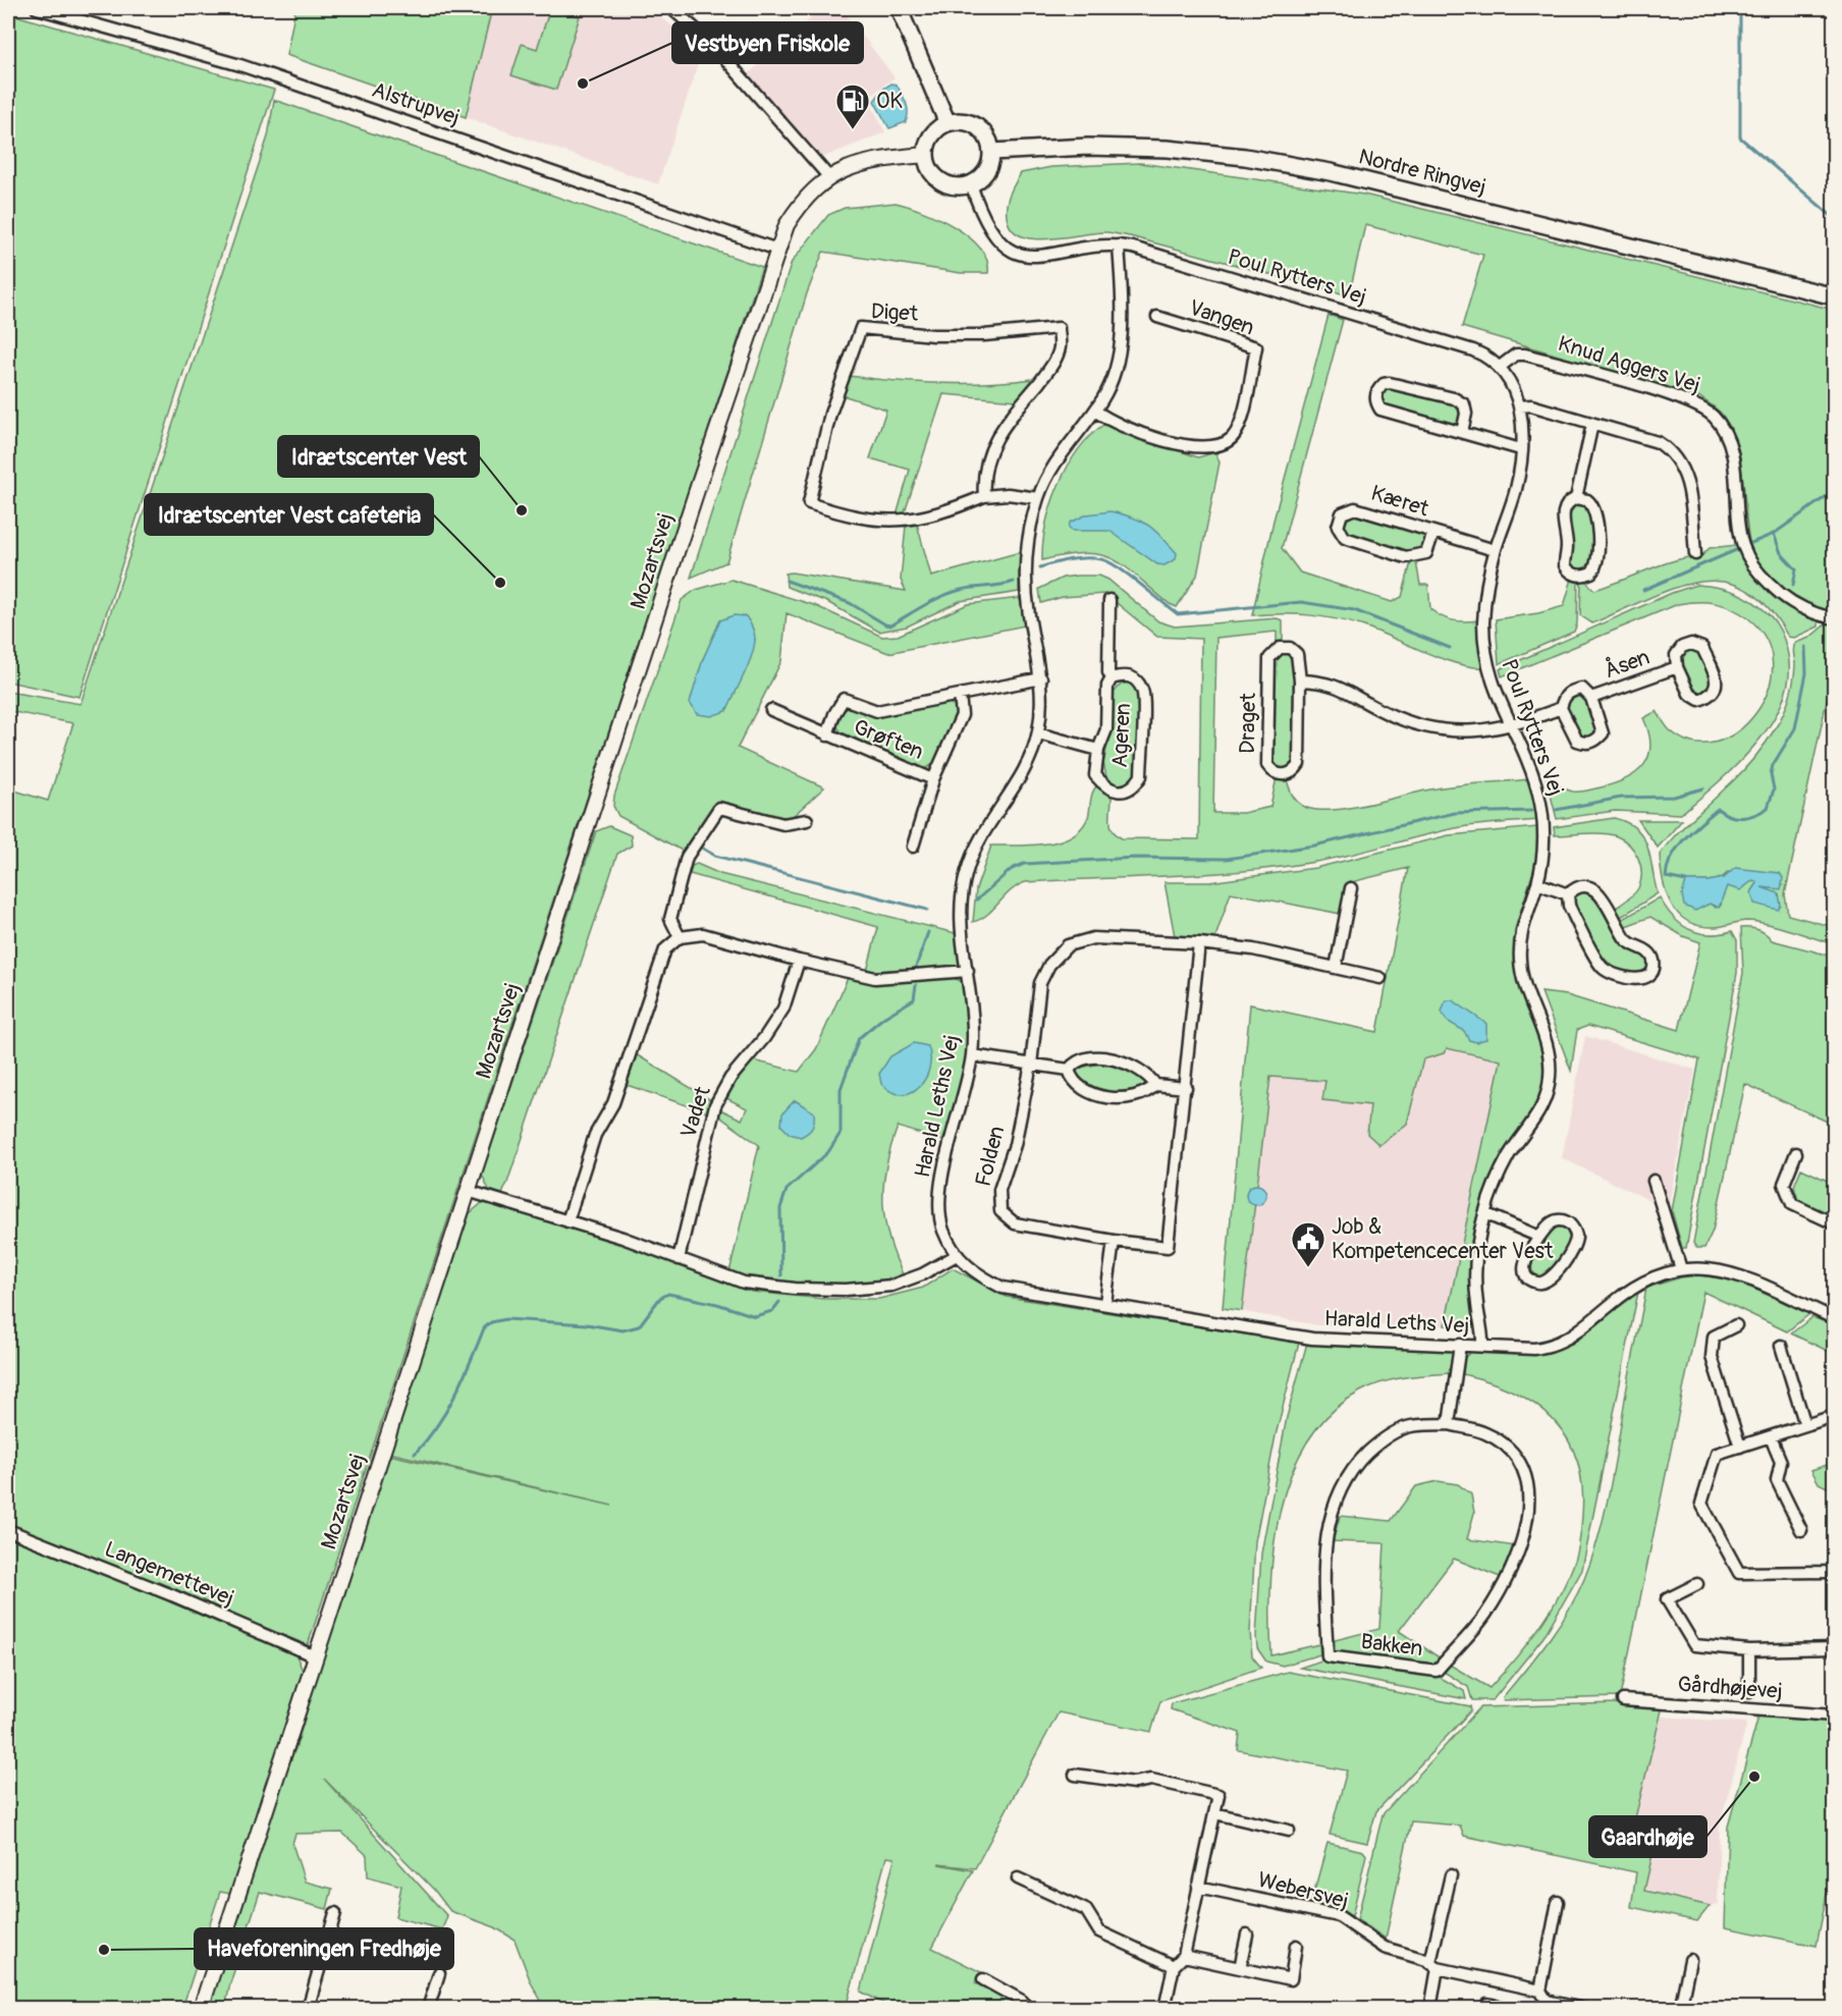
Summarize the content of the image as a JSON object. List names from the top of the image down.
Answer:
{
  "streets": {
    "main road": ["Nordre Ringvej"],
    "street": [
      "Alstrupvej",
      "Poul Rytters Vej",
      "Diget",
      "Vangen",
      "Knud Aggers Vej",
      "Kæret",
      "Mozartsvej",
      "Åsen",
      "Draget",
      "Ageren",
      "Grøften",
      "Harald Leths Vej",
      "Vadet",
      "Folden",
      "Langemettevej",
      "Bakken",
      "Gårdhøjevej",
      "Webersvej"
    ]
  },
  "crossings": [
    ["Alstrupvej", "Mozartsvej"],
    ["Nordre Ringvej", "Poul Rytters Vej"],
    ["Nordre Ringvej", "Mozartsvej"],
    ["Poul Rytters Vej", "Knud Aggers Vej"],
    ["Poul Rytters Vej", "Kæret"],
    ["Poul Rytters Vej", "Mozartsvej"],
    ["Poul Rytters Vej", "Åsen"],
    ["Poul Rytters Vej", "Harald Leths Vej"],
    ["Diget", "Harald Leths Vej"],
    ["Vangen", "Harald Leths Vej"],
    ["Mozartsvej", "Langemettevej"],
    ["Ageren", "Harald Leths Vej"],
    ["Grøften", "Harald Leths Vej"]
  ],
  "places": {
    "other": [
      "Vestbyen Friskole",
      "Idrætscenter Vest",
      "Idrætscenter Vest cafeteria",
      "Gaardhøje",
      "Haveforeningen Fredhøje"
    ],
    "fuel station": ["OK"],
    "public building": ["Job & Kompetencecenter Vest"]
  }
}
